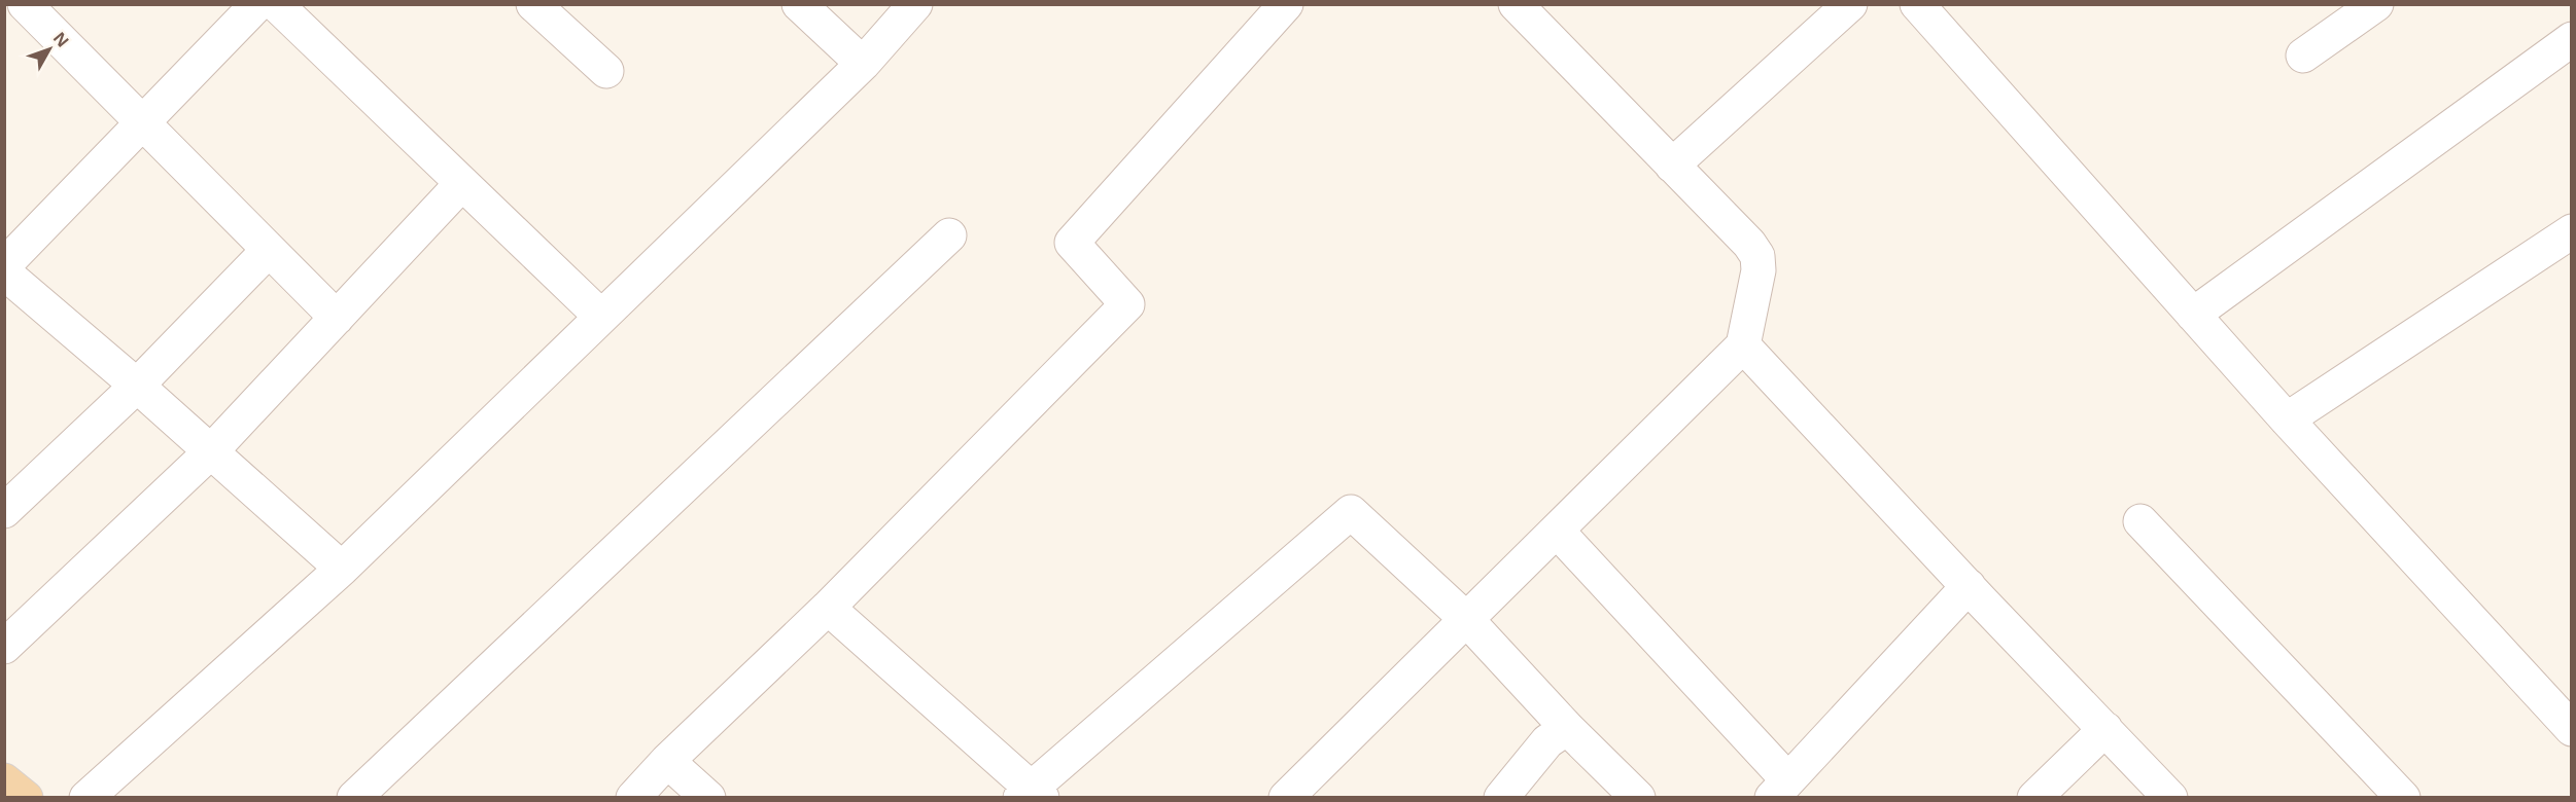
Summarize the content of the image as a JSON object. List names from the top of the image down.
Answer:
{
  "north": "top right"
}
